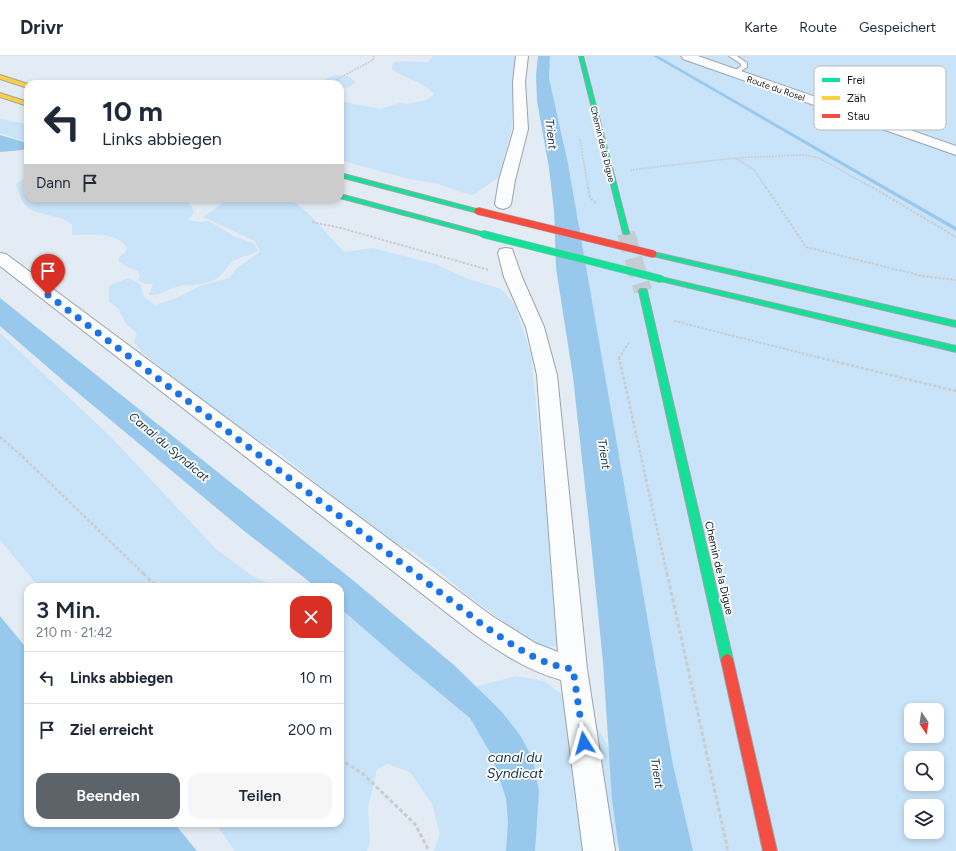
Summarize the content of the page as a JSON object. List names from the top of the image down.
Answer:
{
  "streets": {
    "main road": ["Chemin de la Digue"],
    "street": ["Route du Rosel"]
  },
  "water": ["Trient", "Canal du Syndicat", "canal du Syndicat"],
  "legend": ["Frei", "Zäh", "Stau"],
  "north": "bottom",
  "page": {
    "header": "Drivr",
    "nav": ["Karte", "Route", "Gespeichert"],
    "turn": ["10 m", "Links abbiegen"],
    "then": "Dann",
    "heading": ["3 Min.", "210 m · 21:42"],
    "list": [
      {
        "name": "Links abbiegen",
        "value": "10 m"
      },
      {
        "name": "Ziel erreicht",
        "value": "200 m"
      }
    ],
    "buttons": ["Beenden", "Teilen"]
  }
}
